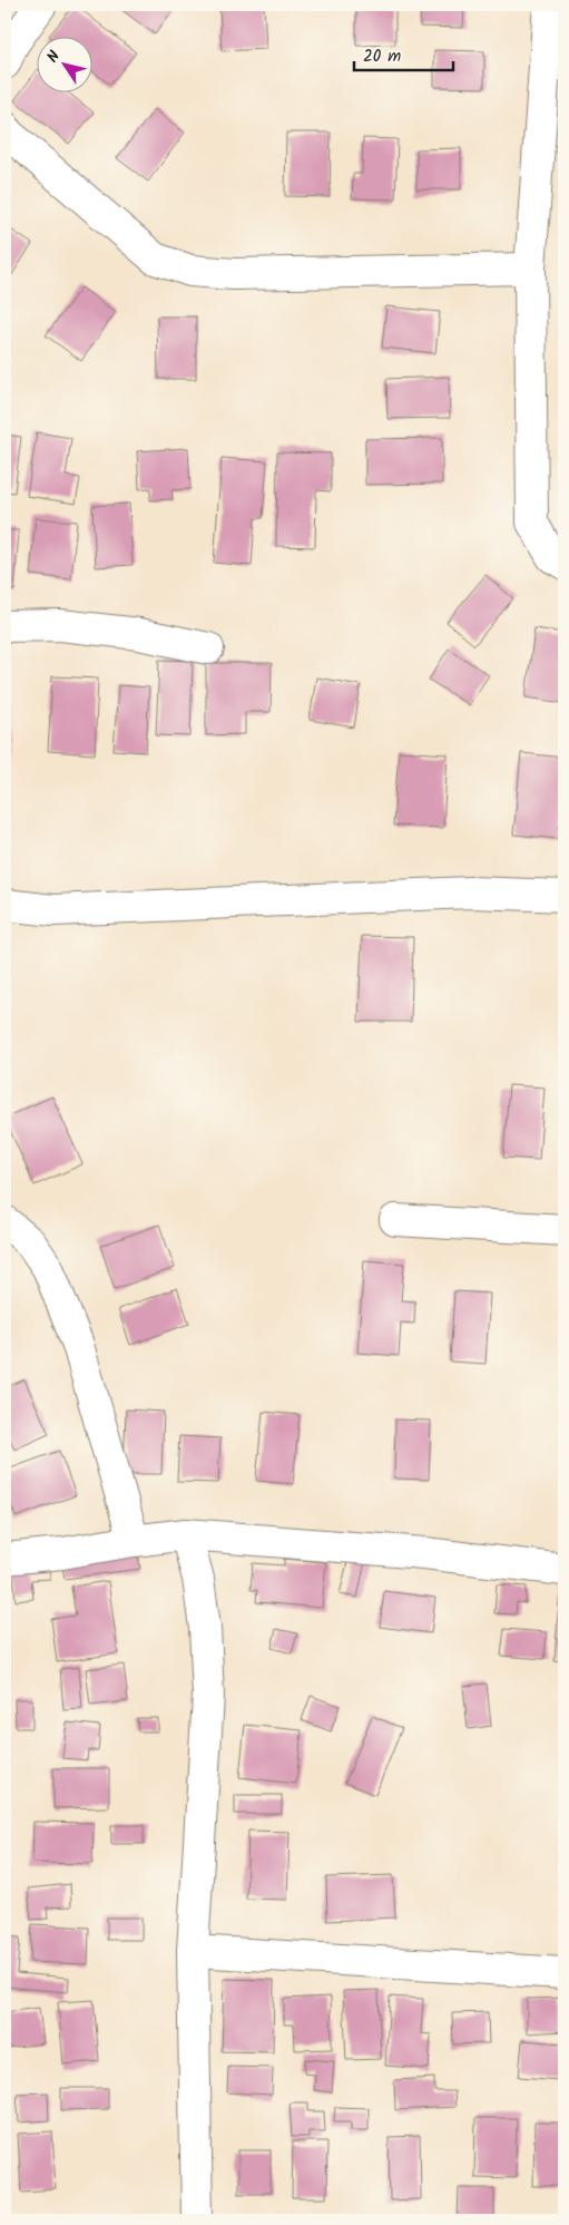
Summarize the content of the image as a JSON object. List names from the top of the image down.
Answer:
{
  "scale_bar": "20 m",
  "north": "top left"
}
